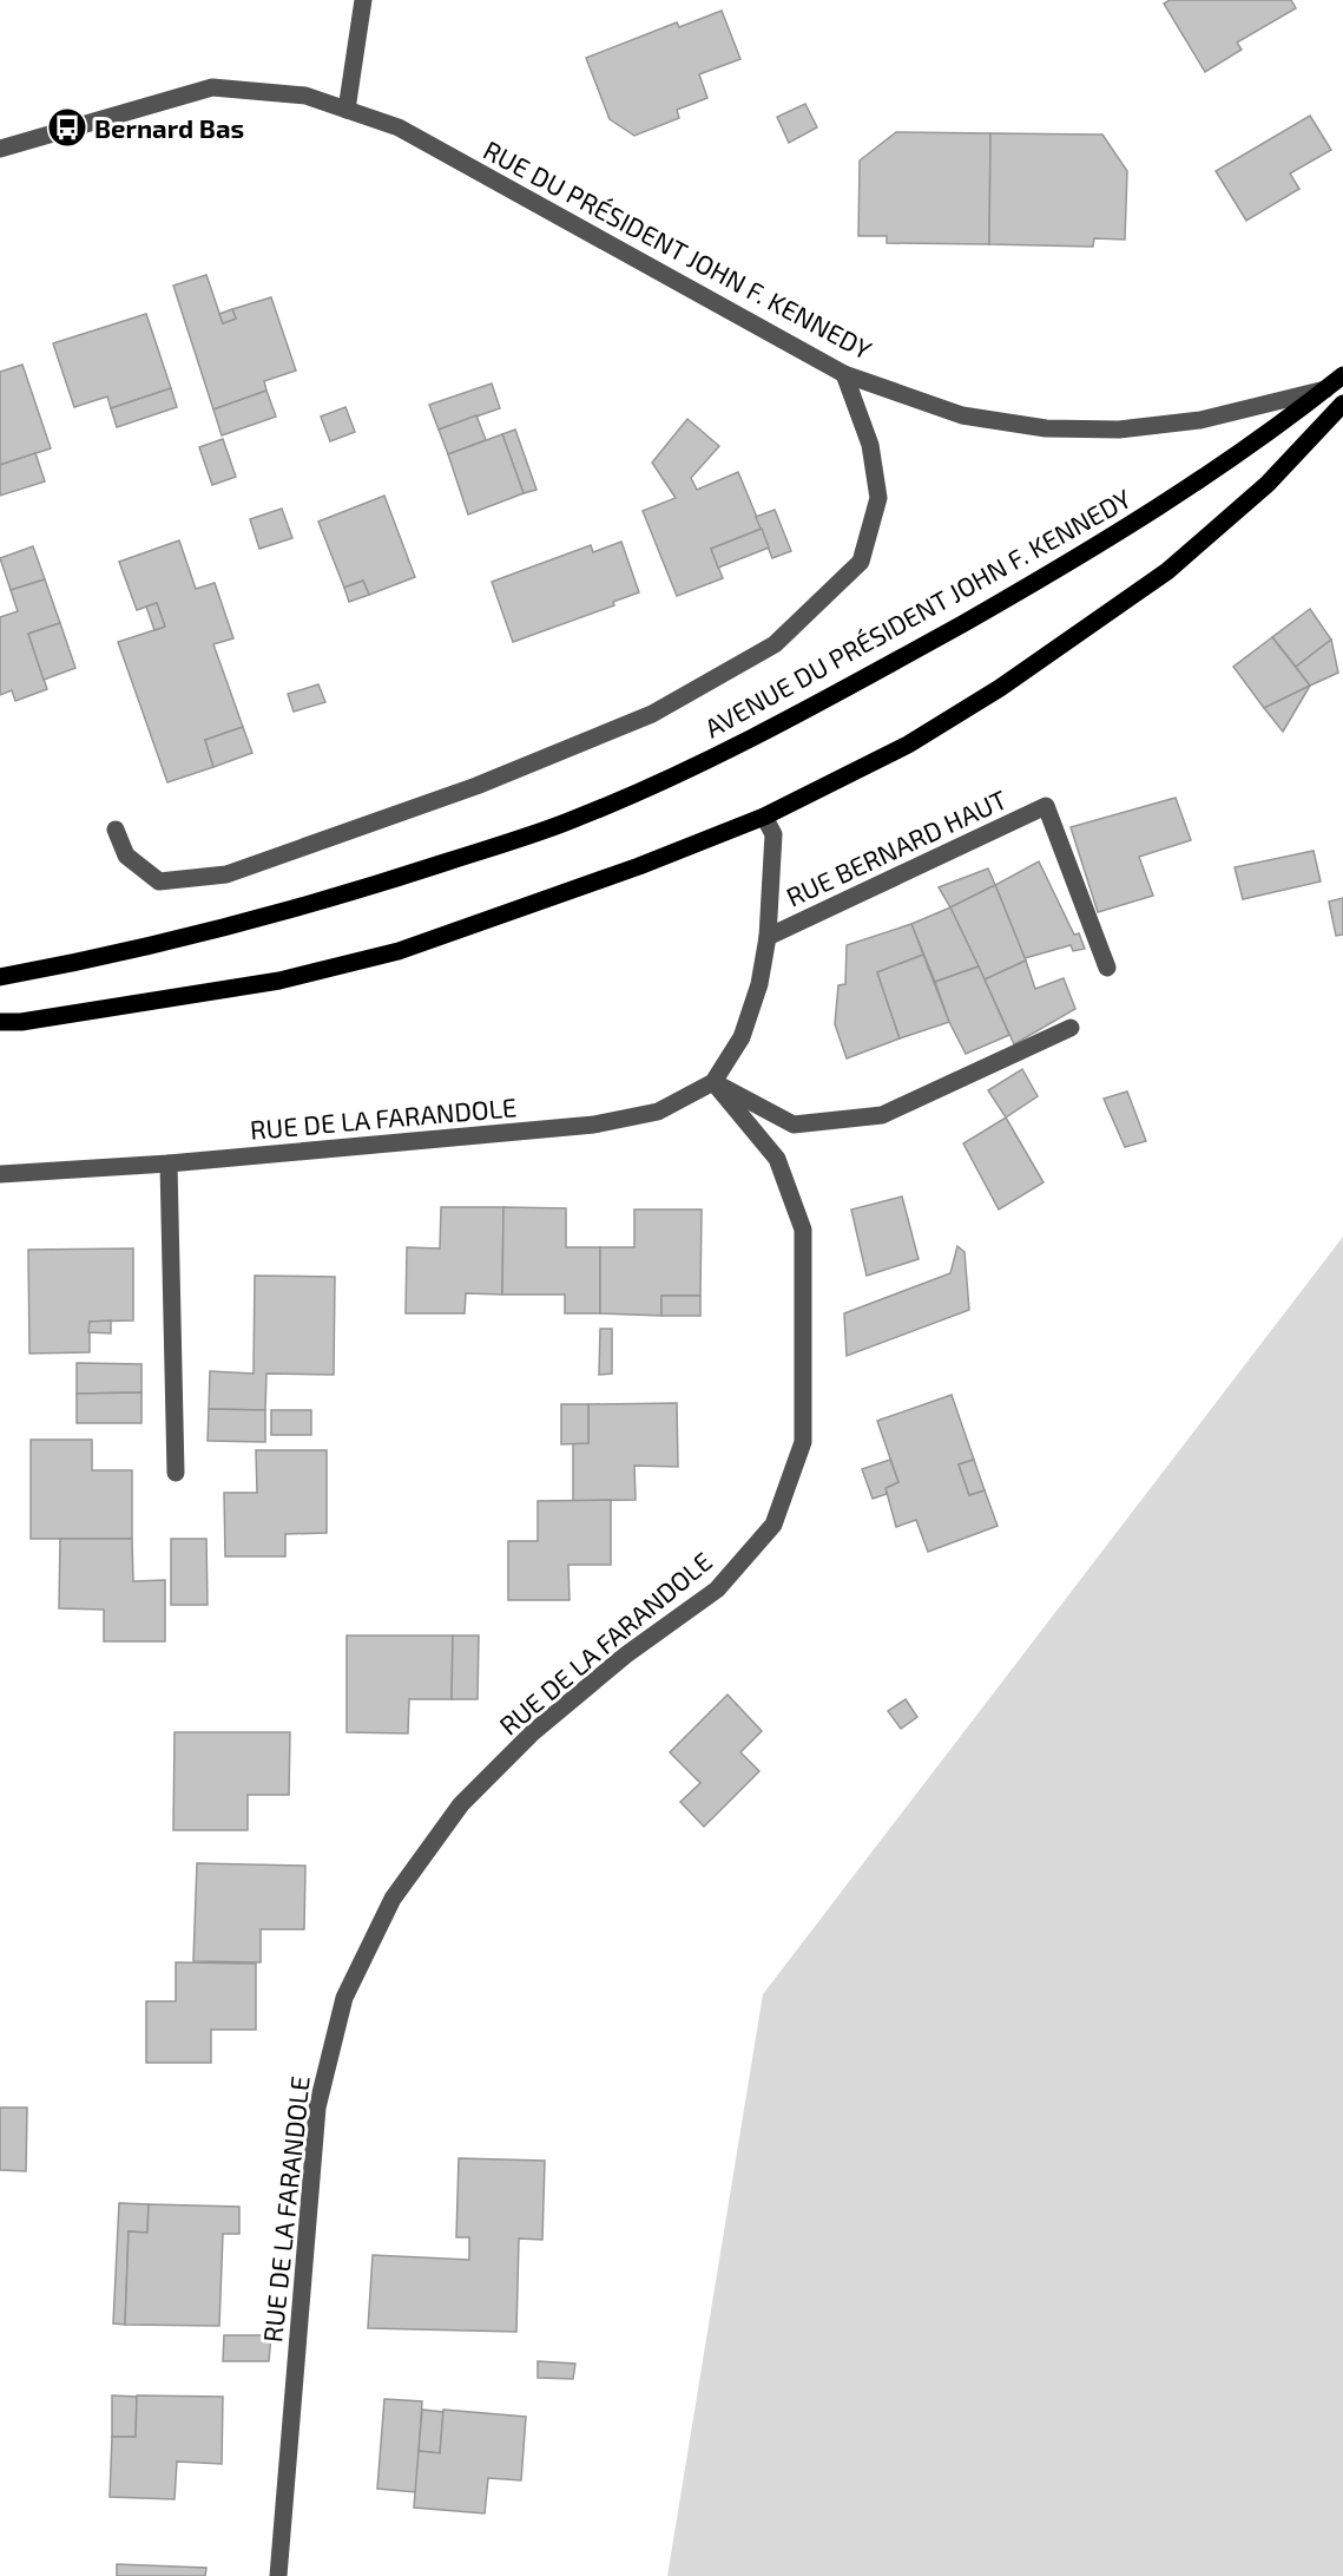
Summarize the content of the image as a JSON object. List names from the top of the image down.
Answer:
{
  "streets": {
    "main road": ["AVENUE DU PRÉSIDENT JOHN F. KENNEDY"],
    "street": ["RUE DU PRÉSIDENT JOHN F. KENNEDY", "RUE BERNARD HAUT", "RUE DE LA FARANDOLE"]
  },
  "crossings": [
    ["RUE DU PRÉSIDENT JOHN F. KENNEDY", "AVENUE DU PRÉSIDENT JOHN F. KENNEDY"],
    ["RUE BERNARD HAUT", "RUE DE LA FARANDOLE"]
  ],
  "places": {
    "bus stop": ["Bernard Bas"]
  }
}
